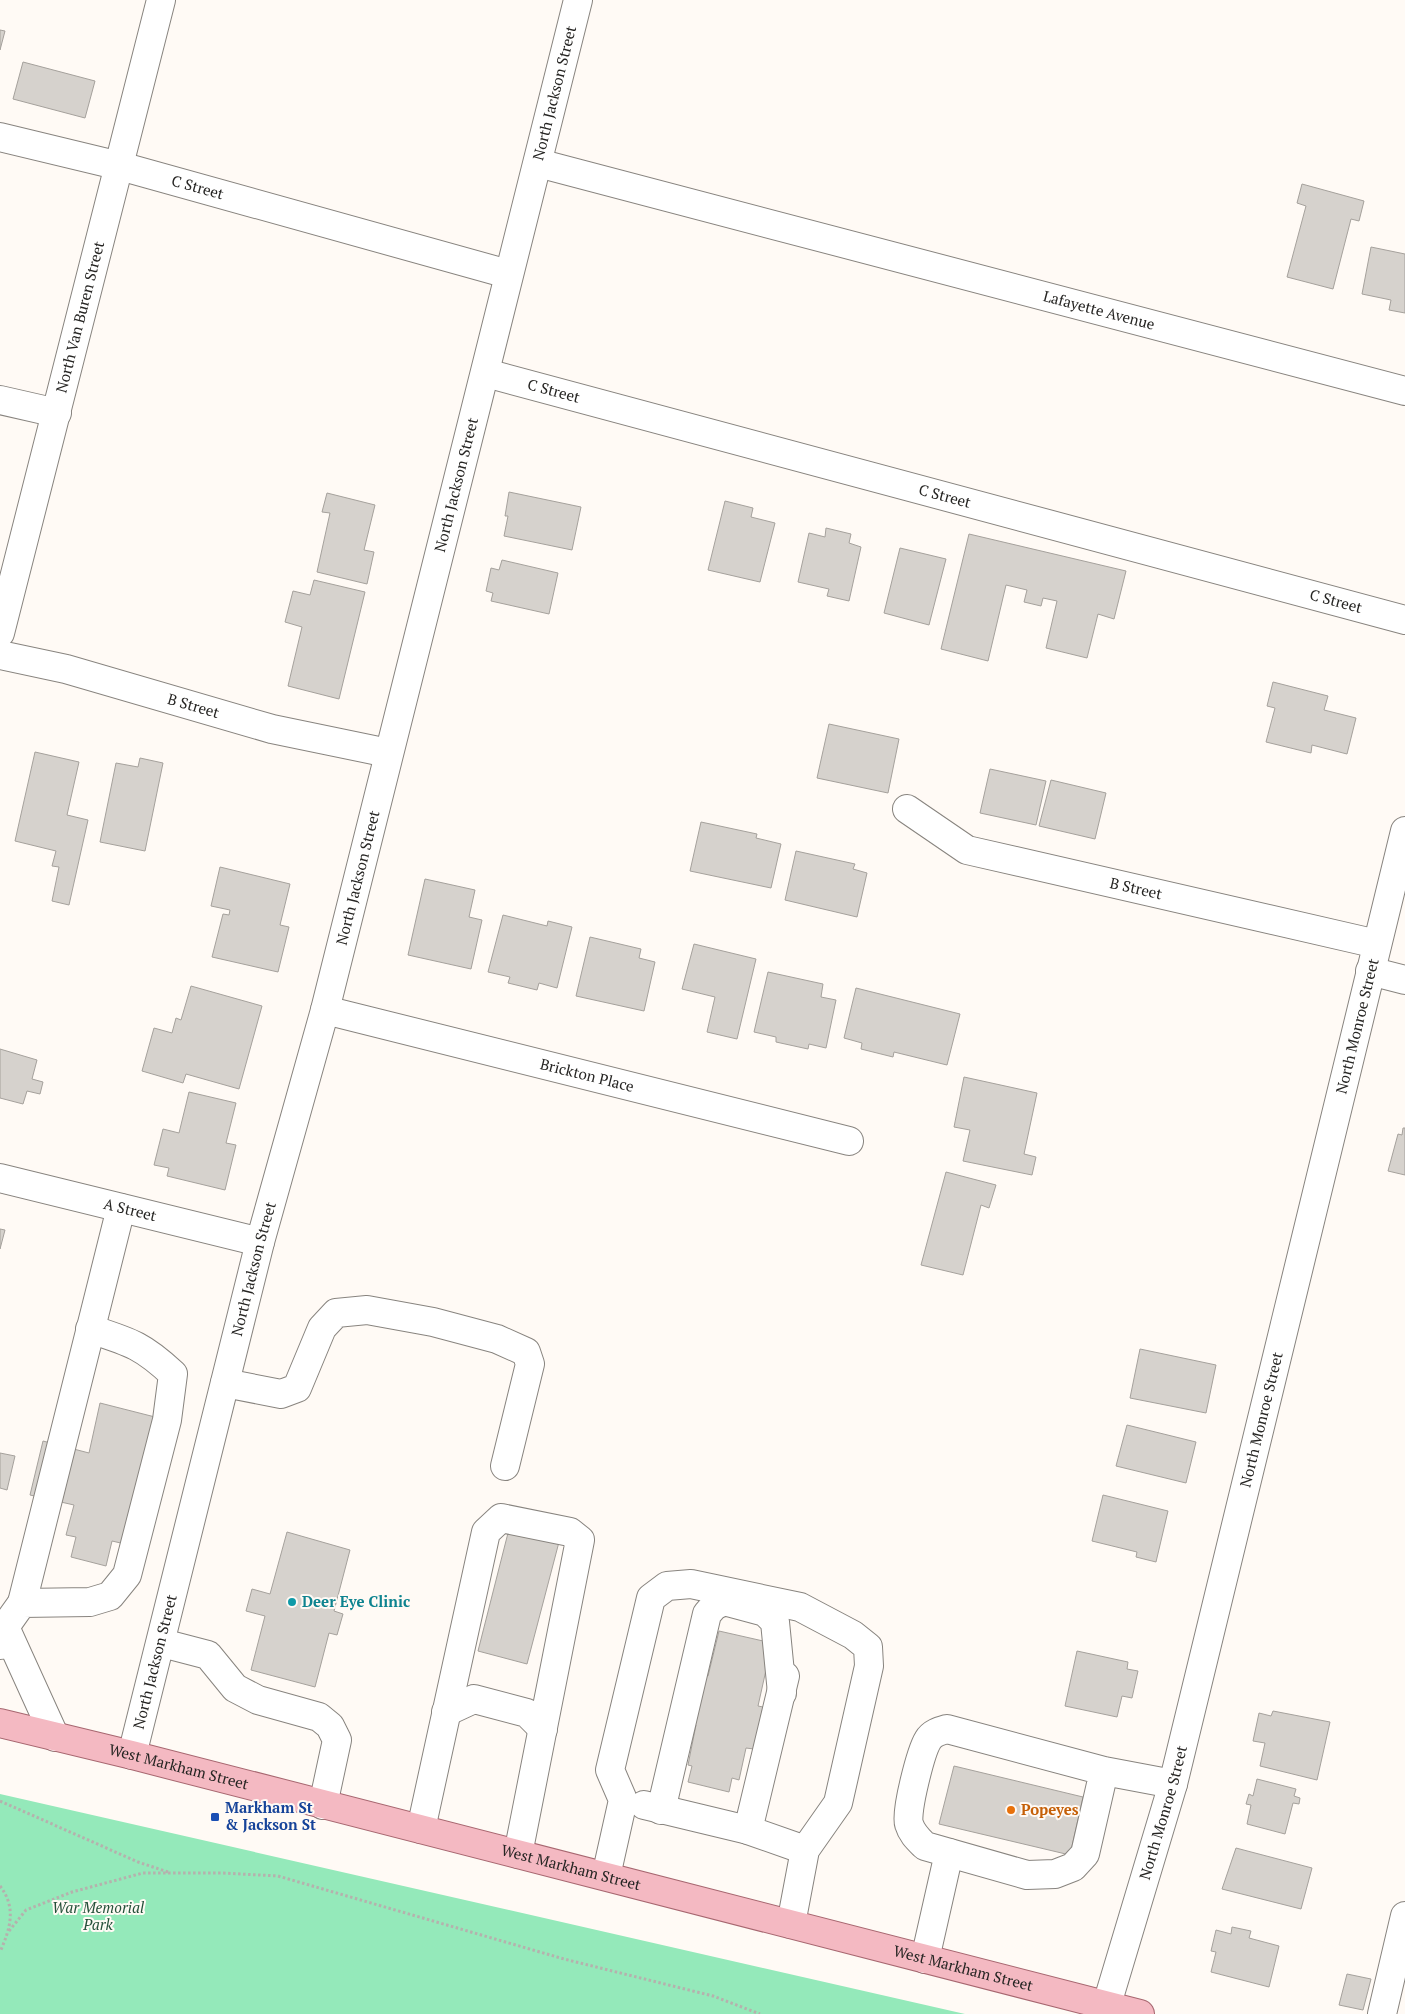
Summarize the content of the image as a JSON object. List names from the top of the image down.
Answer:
{
  "streets": {
    "main road": ["West Markham Street"],
    "street": [
      "North Jackson Street",
      "C Street",
      "Lafayette Avenue",
      "North Van Buren Street",
      "B Street",
      "North Monroe Street",
      "Brickton Place",
      "A Street"
    ]
  },
  "crossings": [
    ["North Jackson Street", "C Street"],
    ["North Jackson Street", "Lafayette Avenue"],
    ["North Jackson Street", "B Street"],
    ["North Jackson Street", "Brickton Place"],
    ["North Jackson Street", "A Street"],
    ["North Jackson Street", "West Markham Street"],
    ["C Street", "North Van Buren Street"],
    ["B Street", "North Monroe Street"],
    ["North Monroe Street", "West Markham Street"]
  ],
  "parks": ["War Memorial Park"],
  "places": {
    "other": ["Deer Eye Clinic", "Popeyes"],
    "transit": ["Markham St & Jackson St"]
  }
}
